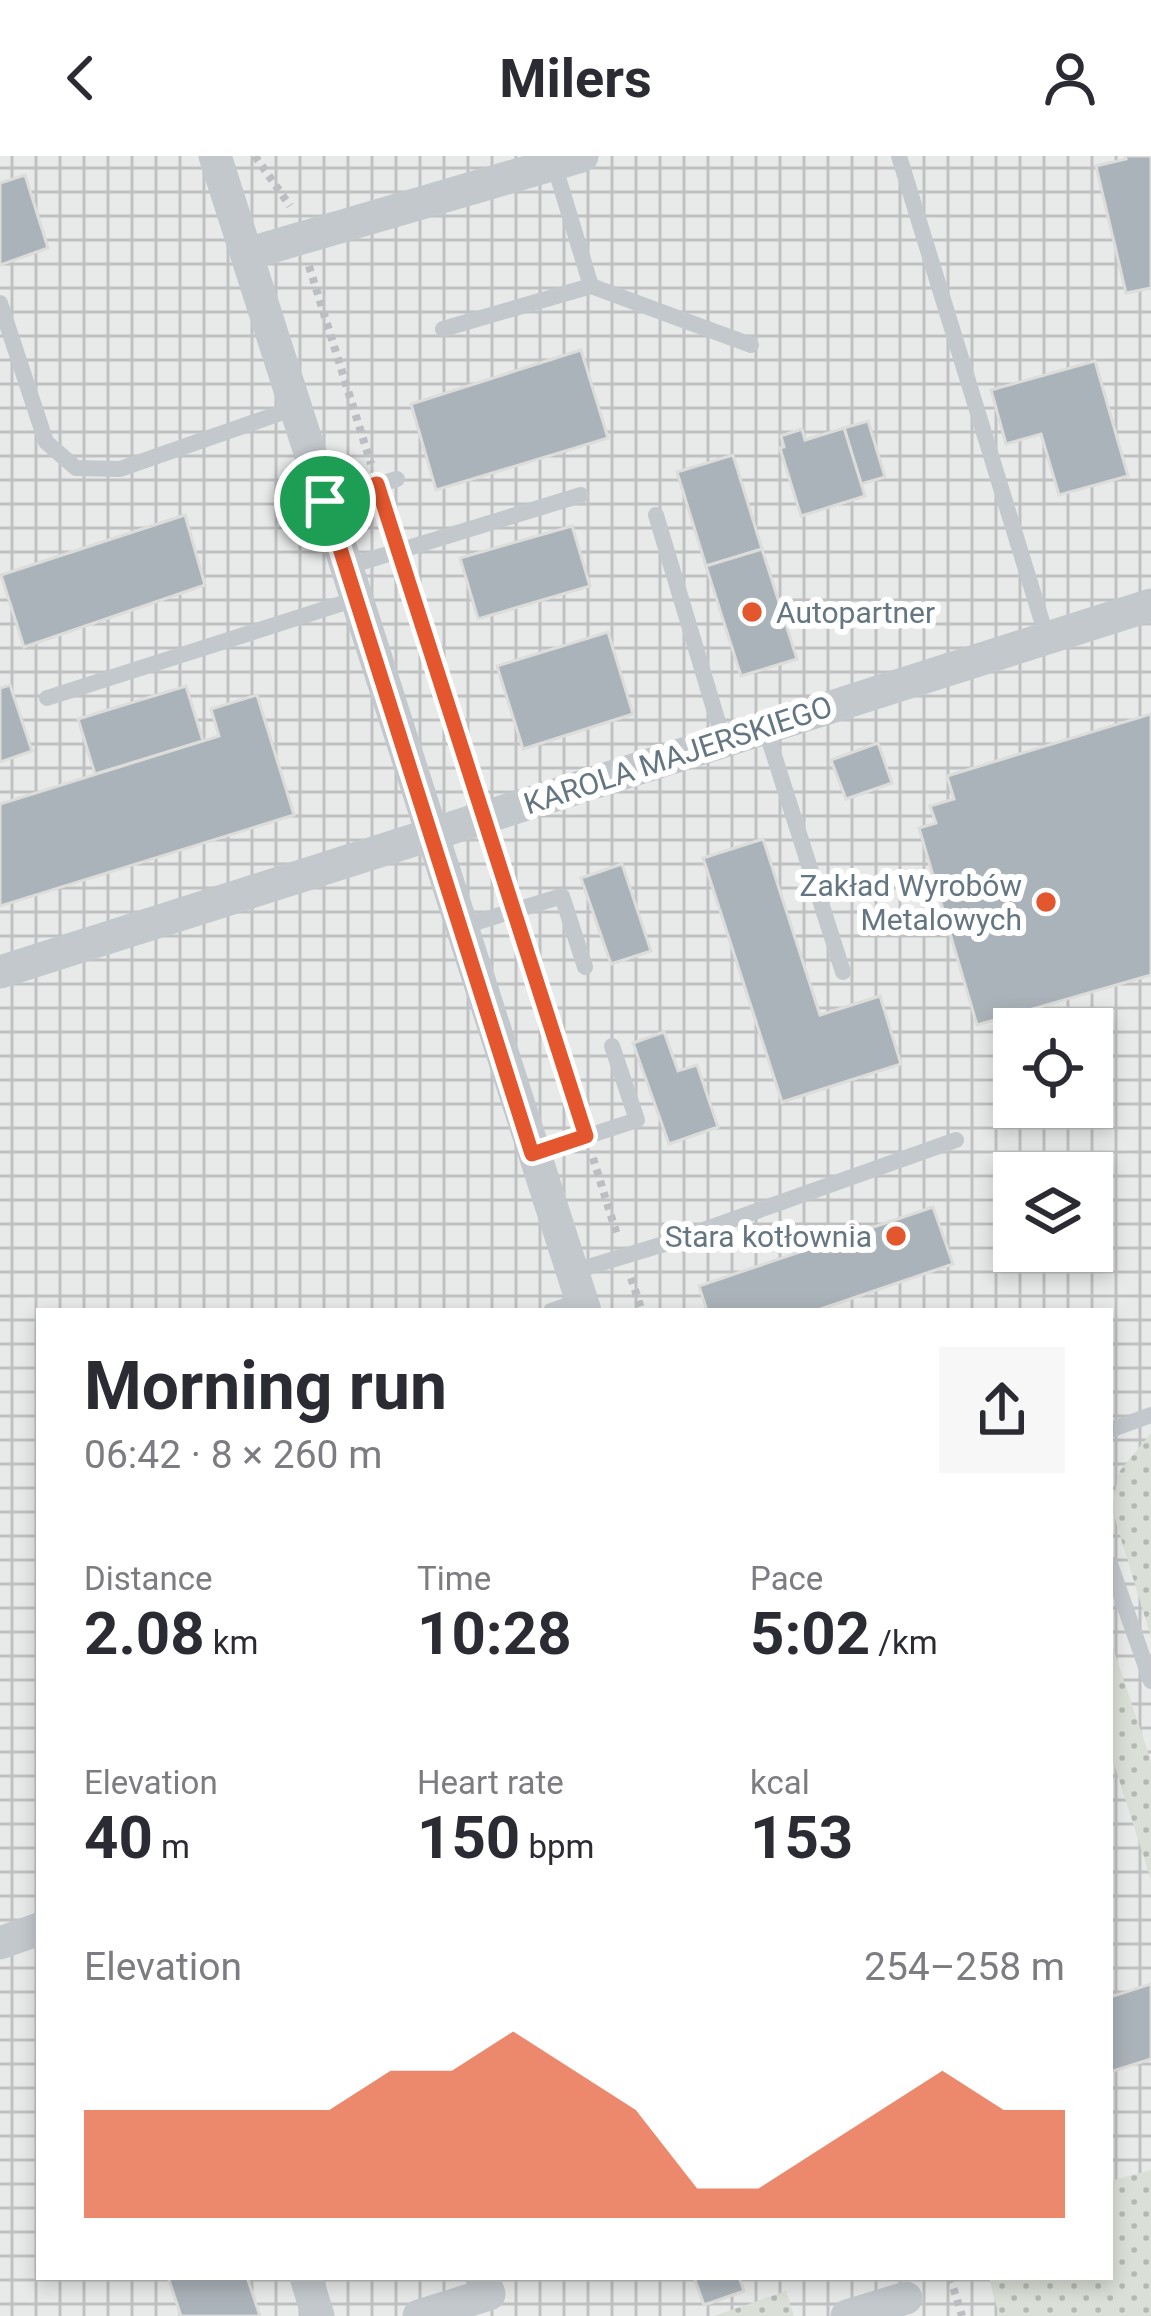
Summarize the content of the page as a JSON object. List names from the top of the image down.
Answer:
{
  "streets": {
    "street": ["KAROLA MAJERSKIEGO"]
  },
  "places": ["Autopartner", "Zakład Wyrobów Metalowych", "Stara kotłownia"],
  "page": {
    "header": "Milers",
    "heading": ["Morning run", "06:42 · 8 × 260 m"],
    "stats": [
      ["Distance", "2.08 km"],
      ["Time", "10:28"],
      ["Pace", "5:02 /km"],
      ["Elevation", "40 m"],
      ["Heart rate", "150 bpm"],
      ["kcal", "153"]
    ],
    "chart": ["Elevation", "254–258 m"]
  }
}
